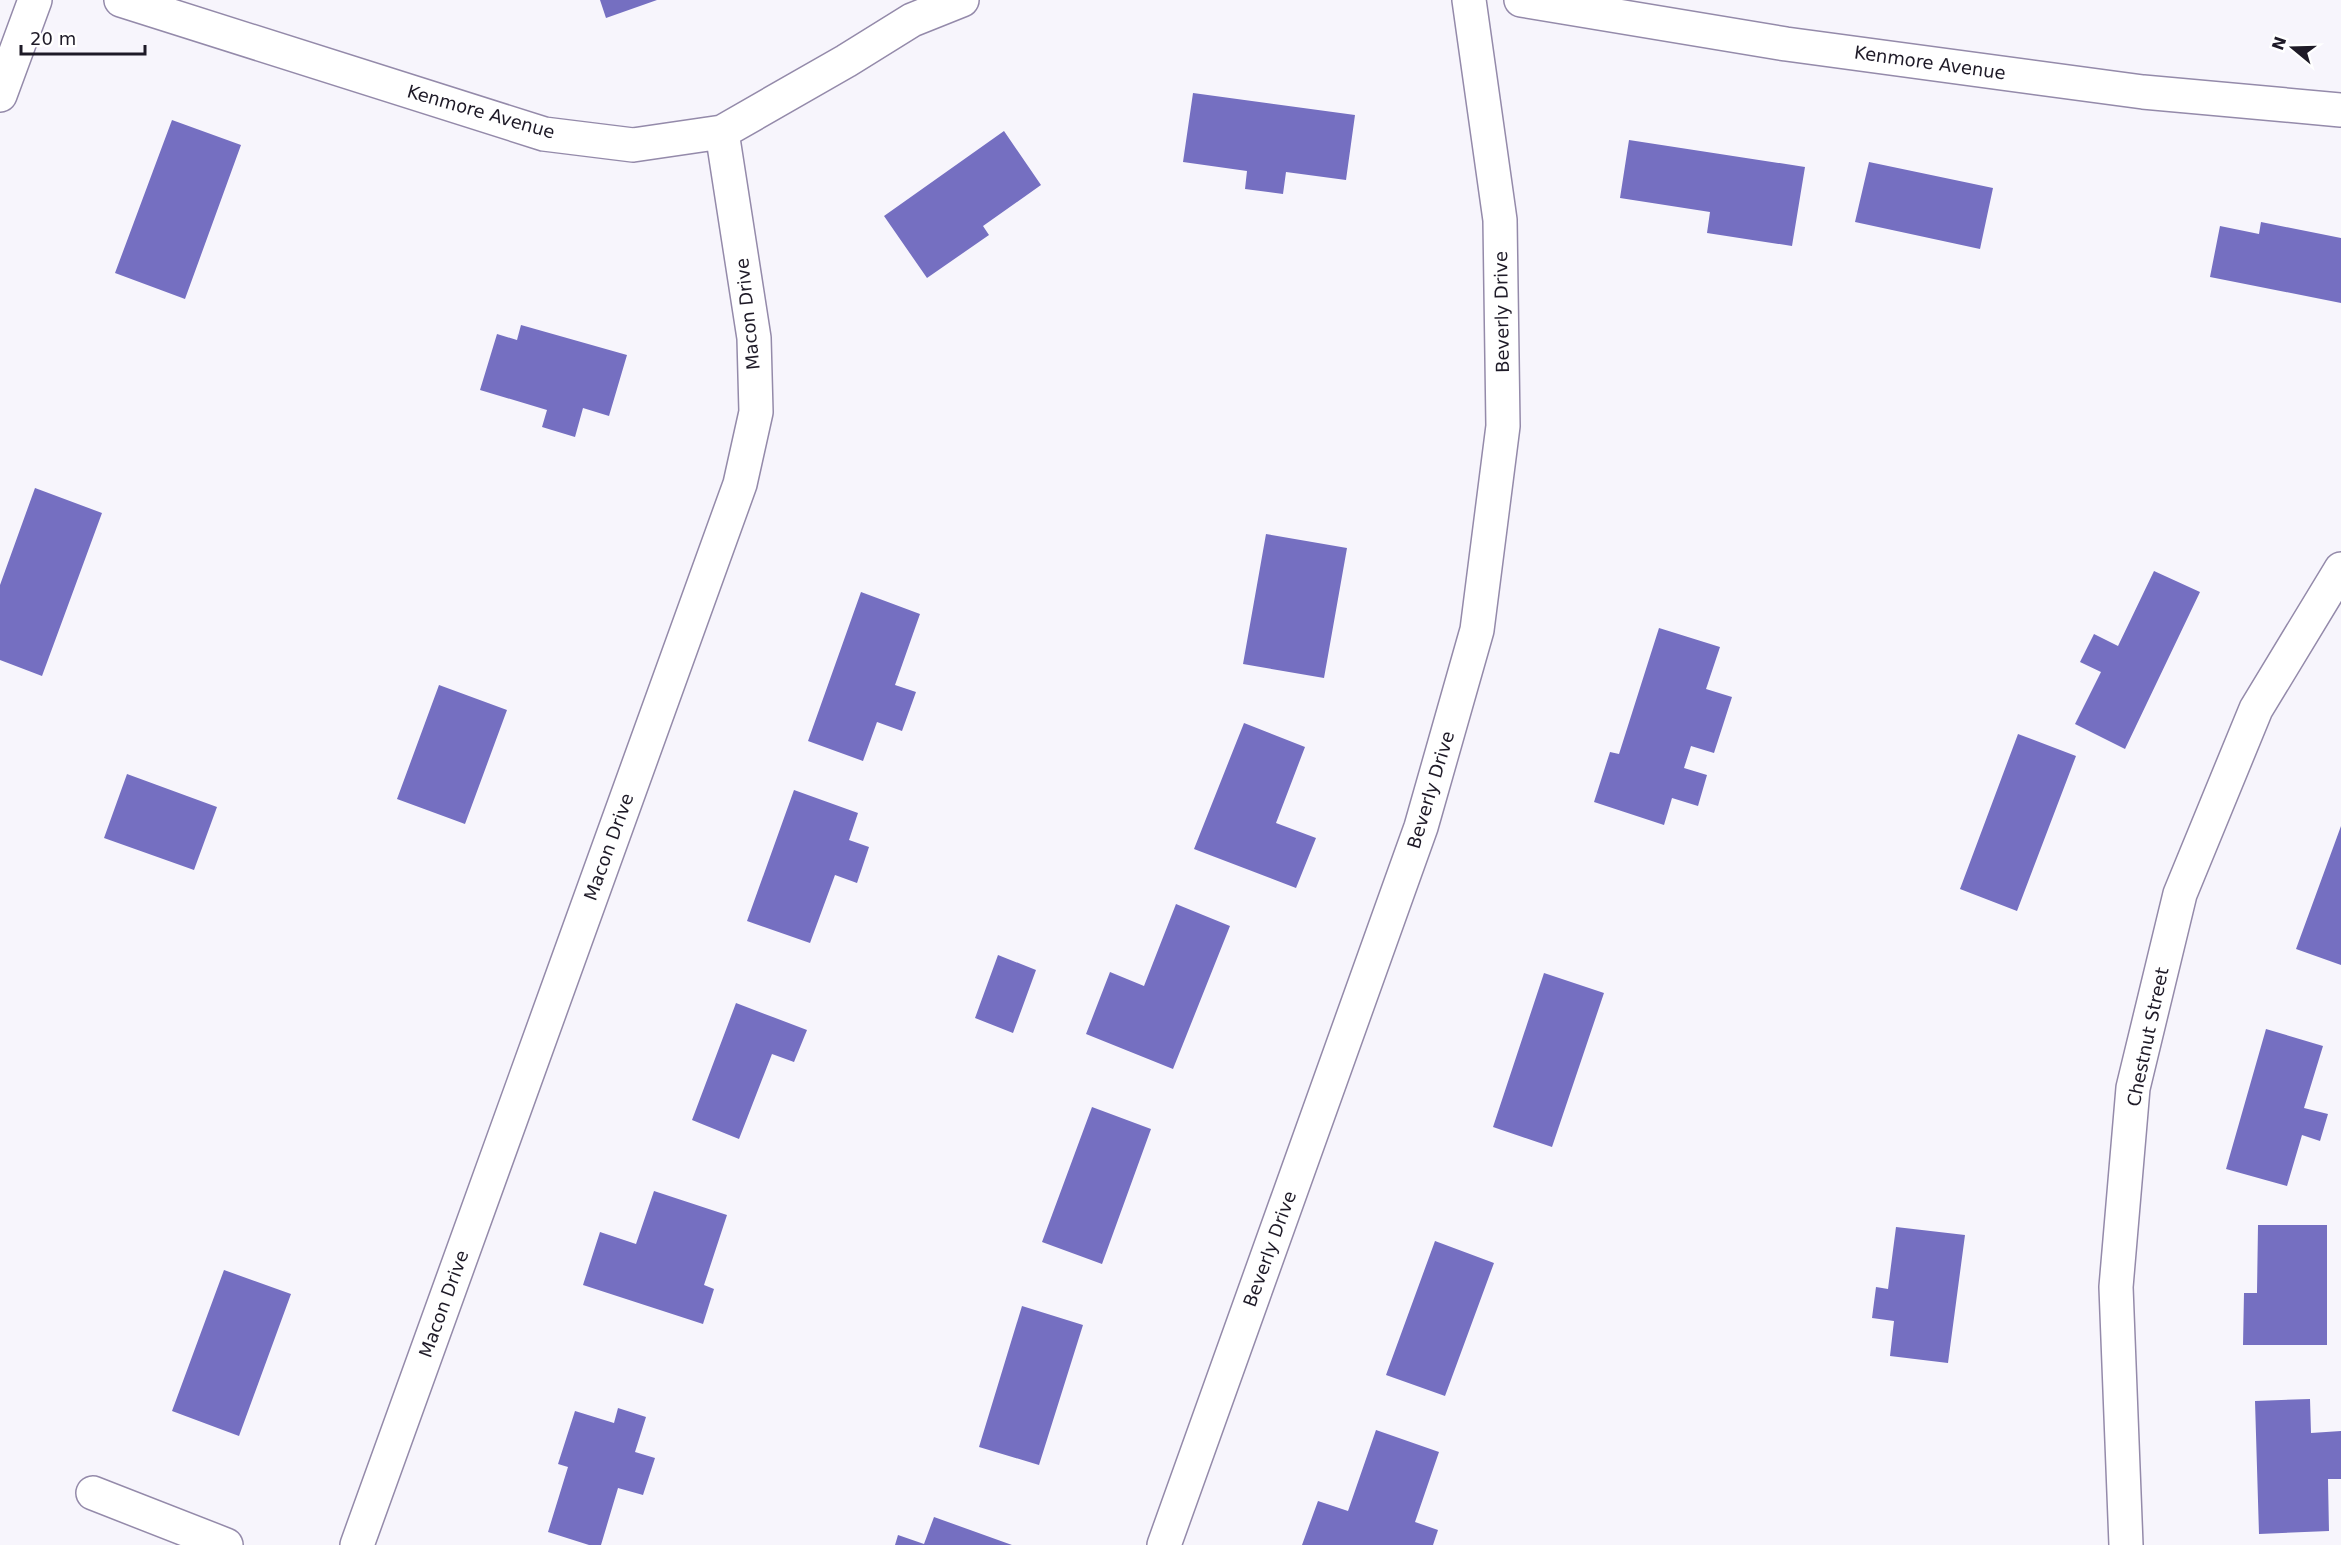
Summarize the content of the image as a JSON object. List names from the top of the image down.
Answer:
{
  "streets": {
    "street": [
      "Kenmore Avenue",
      "Beverly Drive",
      "Macon Drive",
      "Chestnut Street"
    ]
  },
  "crossings": [
    ["Kenmore Avenue", "Macon Drive"]
  ],
  "scale_bar": "20 m",
  "north": "left"
}
